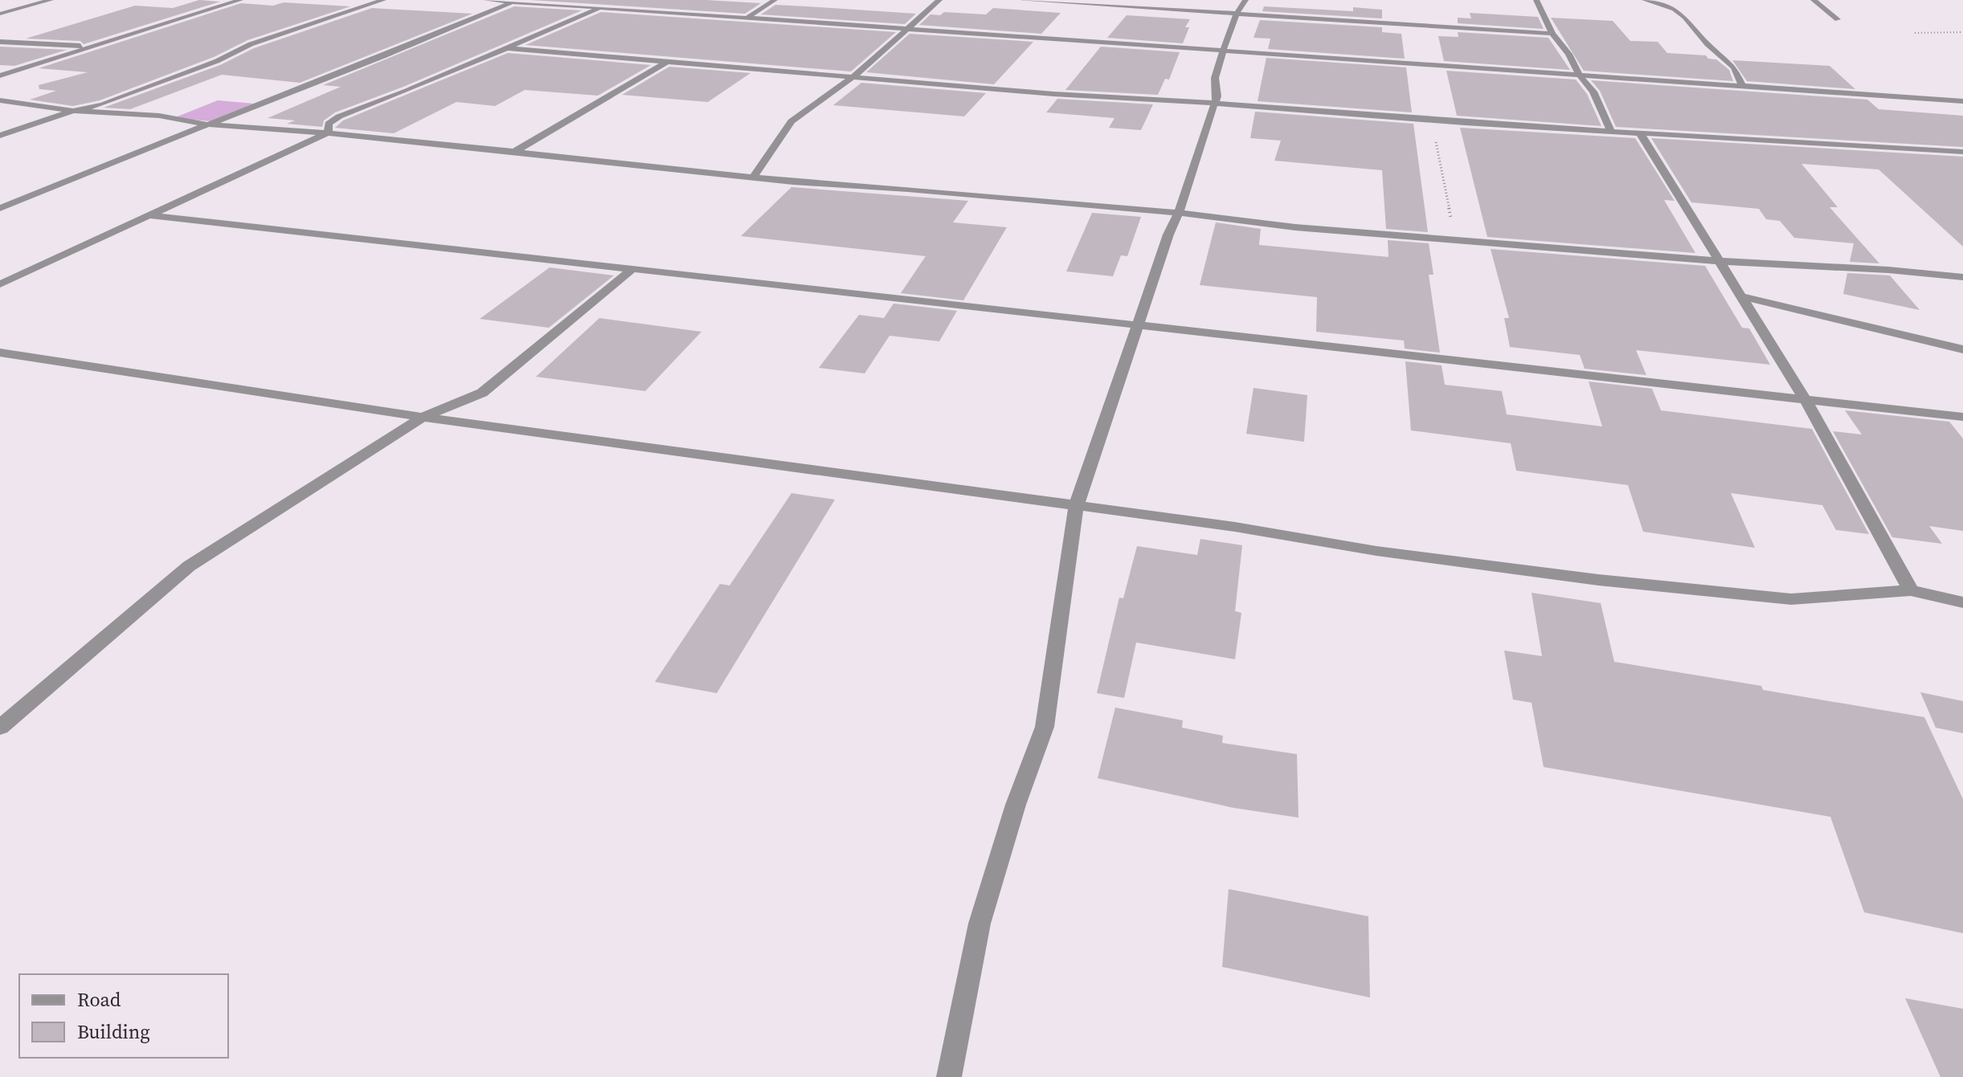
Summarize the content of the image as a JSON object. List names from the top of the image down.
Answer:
{
  "legend": ["Road", "Building"]
}
